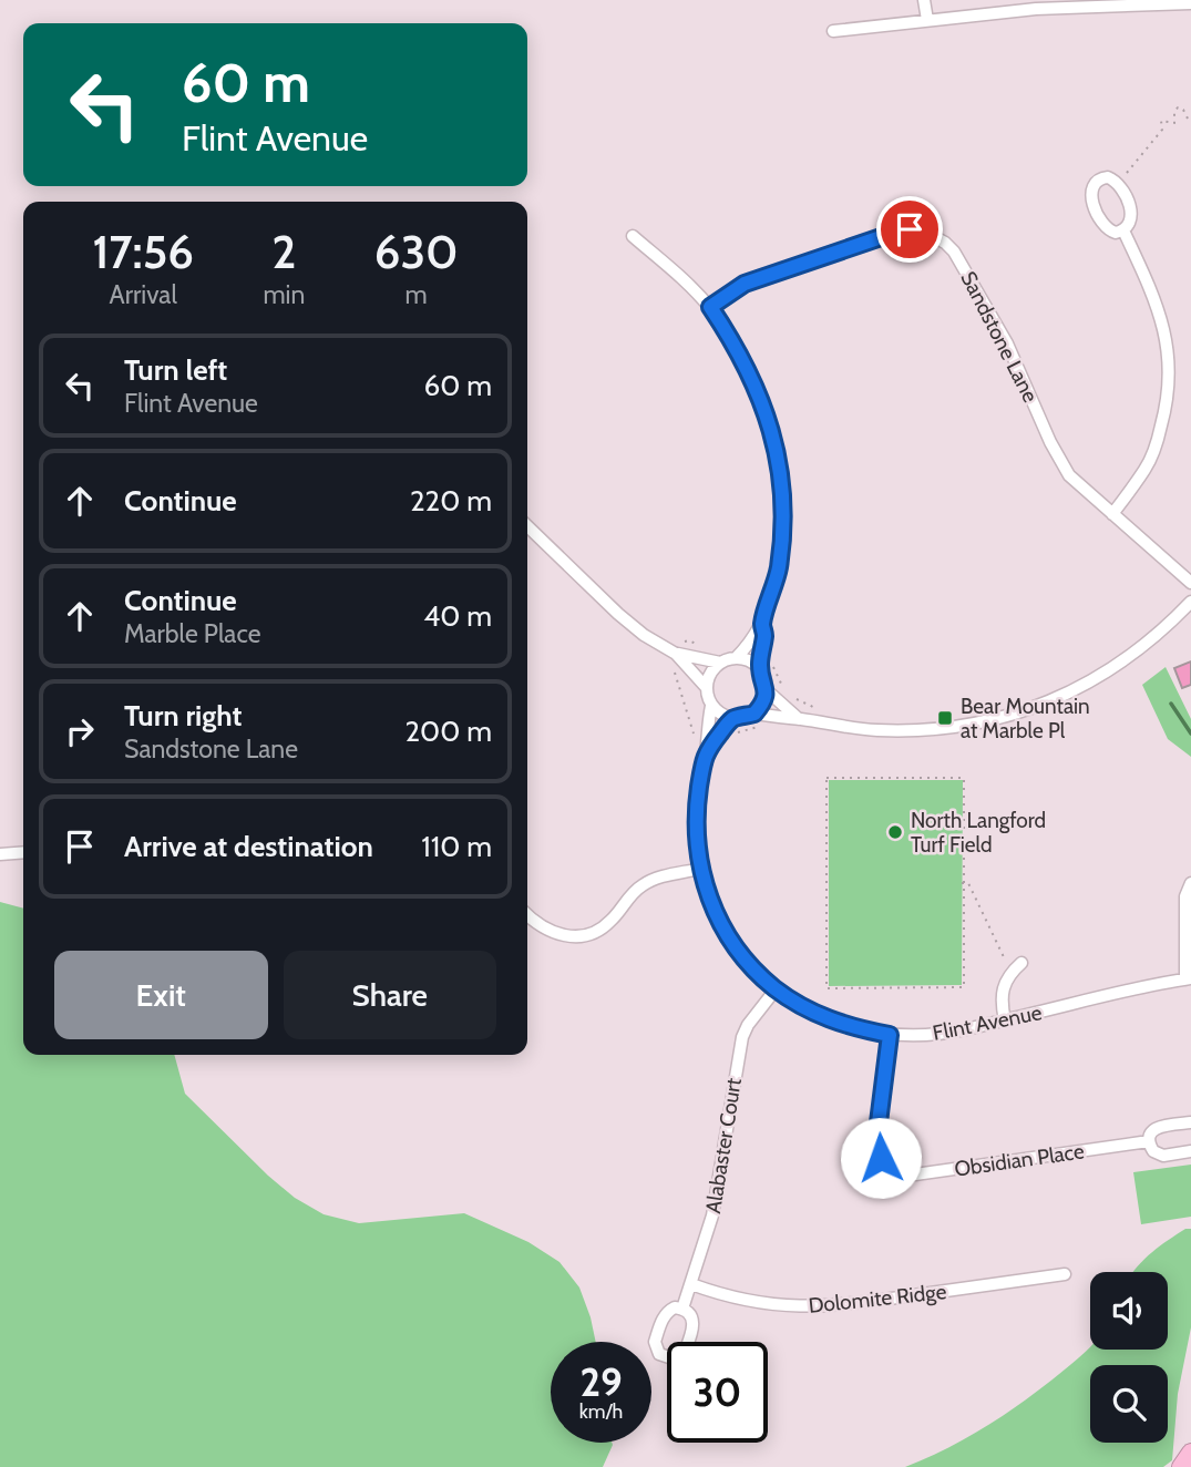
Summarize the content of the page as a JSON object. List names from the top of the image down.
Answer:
{
  "streets": {
    "street": [
      "Sandstone Lane",
      "Flint Avenue",
      "Alabaster Court",
      "Obsidian Place",
      "Dolomite Ridge"
    ]
  },
  "crossings": [
    ["Flint Avenue", "Alabaster Court"],
    ["Flint Avenue", "Obsidian Place"],
    ["Alabaster Court", "Dolomite Ridge"]
  ],
  "places": {
    "transit": ["Bear Mountain at Marble Pl"],
    "other": ["North Langford Turf Field"]
  },
  "page": {
    "turn": ["60 m", "Flint Avenue"],
    "eta": [
      "17:56",
      "Arrival",
      "2",
      "min",
      "630",
      "m"
    ],
    "list": [
      {
        "name": "Turn left",
        "note": "Flint Avenue",
        "value": "60 m"
      },
      {
        "name": "Continue",
        "value": "220 m"
      },
      {
        "name": "Continue",
        "note": "Marble Place",
        "value": "40 m"
      },
      {
        "name": "Turn right",
        "note": "Sandstone Lane",
        "value": "200 m"
      },
      {
        "name": "Arrive at destination",
        "value": "110 m"
      }
    ],
    "buttons": ["Exit", "Share"],
    "speed": "29 km/h",
    "limit": "30"
  }
}
